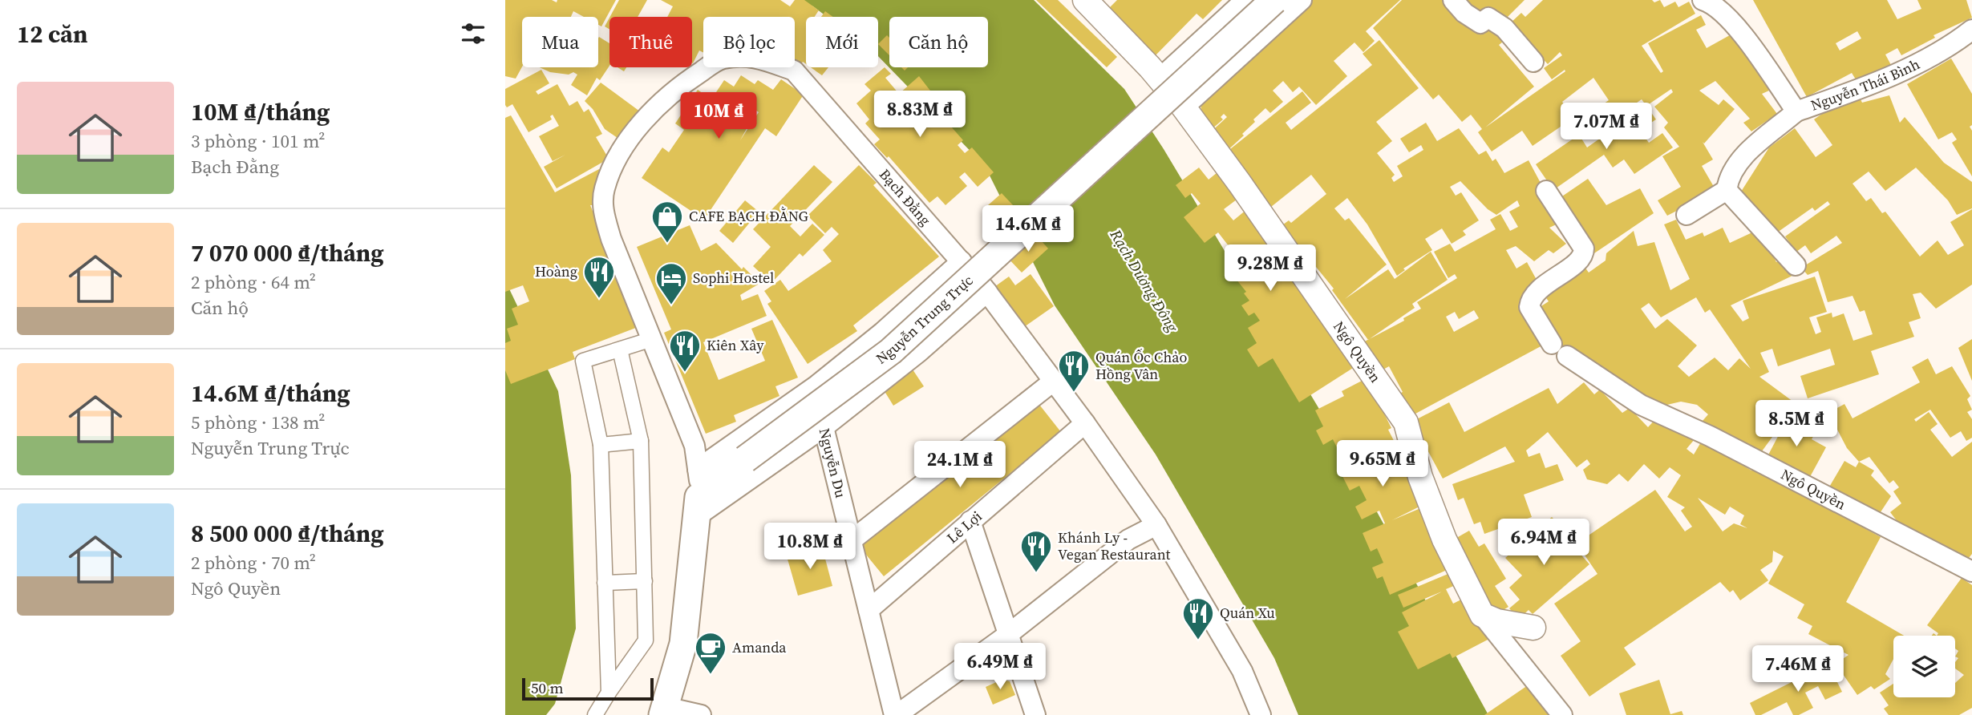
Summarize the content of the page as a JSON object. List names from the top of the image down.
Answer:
{
  "streets": {
    "main road": ["Nguyễn Trung Trực"],
    "street": [
      "Nguyễn Thái Bình",
      "Bạch Đằng",
      "Ngô Quyền",
      "Nguyễn Du",
      "Lê Lợi"
    ]
  },
  "crossings": [
    ["Bạch Đằng", "Nguyễn Trung Trực"],
    ["Bạch Đằng", "Lê Lợi"],
    ["Nguyễn Trung Trực", "Nguyễn Du"],
    ["Nguyễn Du", "Lê Lợi"]
  ],
  "water": ["Rạch Dương Đông"],
  "places": {
    "shop": ["CAFE BẠCH ĐẰNG"],
    "restaurant": [
      "Hoàng",
      "Kiên Xây",
      "Quán Ốc Chảo Hồng Vân",
      "Khánh Ly - Vegan Restaurant",
      "Quán Xu"
    ],
    "hotel": ["Sophi Hostel"],
    "cafe": ["Amanda"]
  },
  "scale_bar": "50 m",
  "page": {
    "heading": "12 căn",
    "chip": [
      "Mua",
      "Thuê",
      "Bộ lọc",
      "Mới",
      "Căn hộ"
    ],
    "list": [
      {
        "name": "10M ₫/tháng",
        "note": "3 phòng · 101 m² · Bạch Đằng"
      },
      {
        "name": "7 070 000 ₫/tháng",
        "note": "2 phòng · 64 m² · Căn hộ"
      },
      {
        "name": "14.6M ₫/tháng",
        "note": "5 phòng · 138 m² · Nguyễn Trung Trực"
      },
      {
        "name": "8 500 000 ₫/tháng",
        "note": "2 phòng · 70 m² · Ngô Quyền"
      }
    ],
    "price": [
      "8.83M ₫",
      "10M ₫",
      "7.07M ₫",
      "14.6M ₫",
      "9.28M ₫",
      "8.5M ₫",
      "9.65M ₫",
      "24.1M ₫",
      "6.94M ₫",
      "10.8M ₫",
      "6.49M ₫",
      "7.46M ₫"
    ],
    "scale": "50 m"
  }
}
